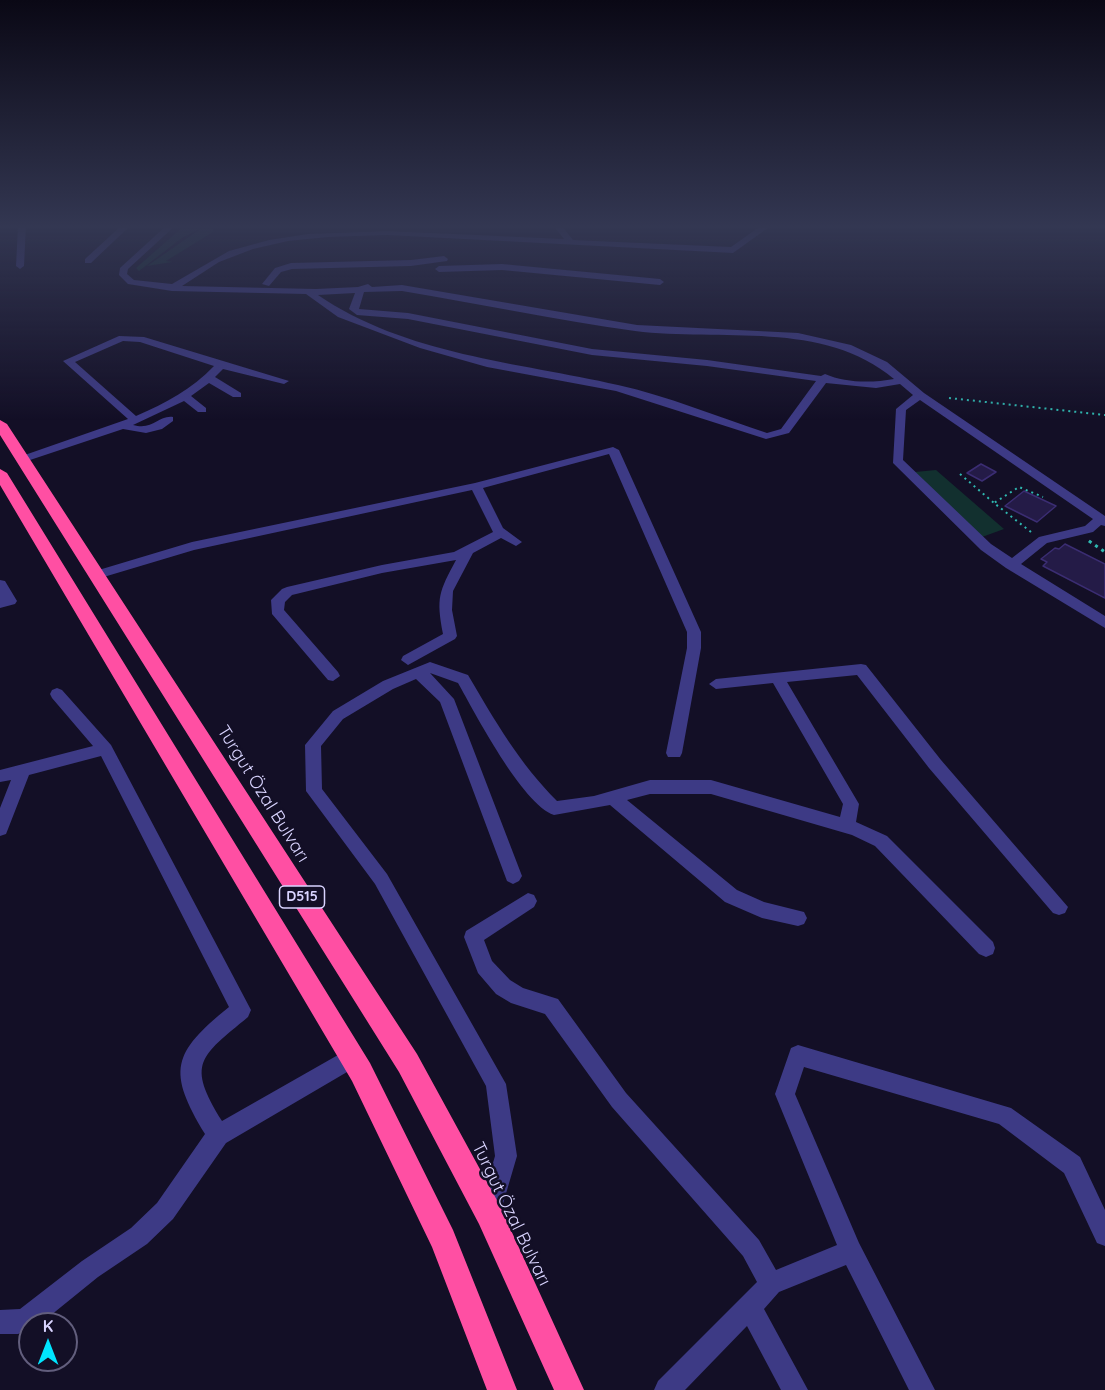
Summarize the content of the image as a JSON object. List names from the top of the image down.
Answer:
{
  "streets": {
    "highway": ["Turgut Özal Bulvarı", "D515"]
  },
  "north": "top"
}
